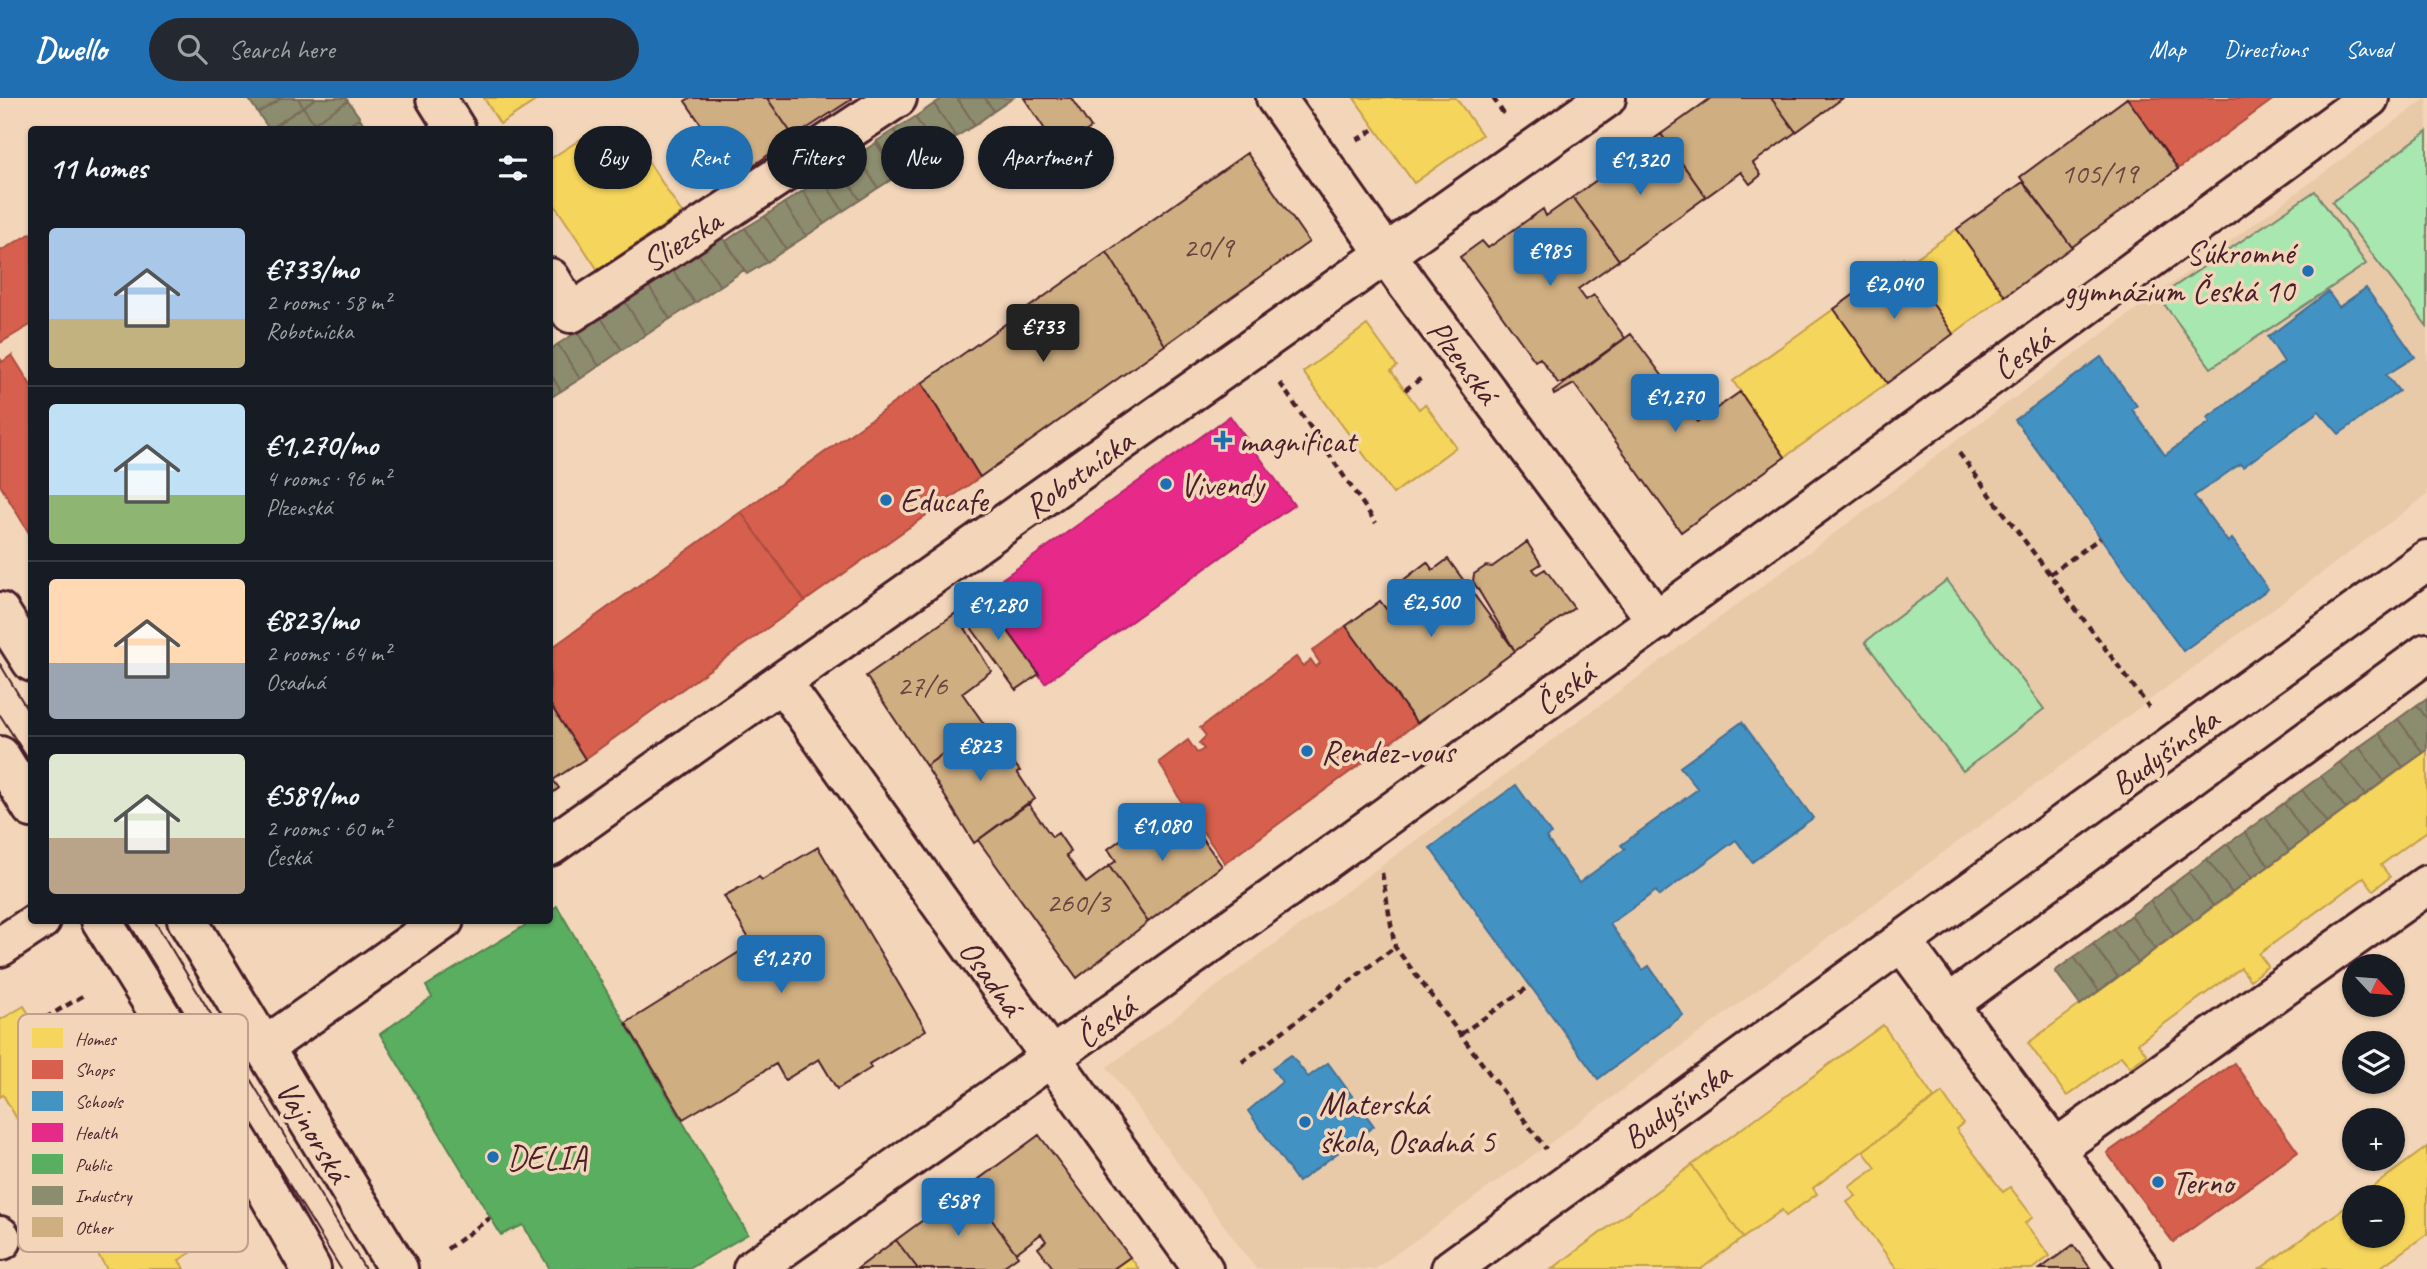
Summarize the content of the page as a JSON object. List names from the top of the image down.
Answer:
{
  "streets": {
    "street": [
      "Sliezska",
      "Česká",
      "Plzenská",
      "Robotnícka",
      "Budyšínska",
      "Osadná",
      "Vajnorská"
    ]
  },
  "crossings": [
    ["Česká", "Plzenská"],
    ["Česká", "Osadná"],
    ["Plzenská", "Robotnícka"],
    ["Robotnícka", "Osadná"]
  ],
  "places": {
    "other": [
      "Súkromné gymnázium Česká 10",
      "Vivendy",
      "Educafe",
      "Rendez-vous",
      "Materská škola, Osadná 5",
      "DELIA",
      "Terno"
    ],
    "health": ["magnificat"]
  },
  "house_numbers": [
    "105/19",
    "20/9",
    "27/6",
    "260/3"
  ],
  "legend": [
    "Homes",
    "Shops",
    "Schools",
    "Health",
    "Public",
    "Industry",
    "Other"
  ],
  "north": "bottom right",
  "page": {
    "header": "Dwello",
    "search": "Search here",
    "nav": ["Map", "Directions", "Saved"],
    "chip": [
      "Buy",
      "Rent",
      "Filters",
      "New",
      "Apartment"
    ],
    "heading": "11 homes",
    "price": [
      "€1,320",
      "€985",
      "€2,040",
      "€733",
      "€1,270",
      "€2,500",
      "€1,280",
      "€823",
      "€1,080",
      "€1,270",
      "€589"
    ],
    "list": [
      {
        "name": "€733/mo",
        "note": "2 rooms · 58 m² · Robotnícka"
      },
      {
        "name": "€1,270/mo",
        "note": "4 rooms · 96 m² · Plzenská"
      },
      {
        "name": "€823/mo",
        "note": "2 rooms · 64 m² · Osadná"
      },
      {
        "name": "€589/mo",
        "note": "2 rooms · 60 m² · Česká"
      }
    ],
    "map_buttons": ["+", "−"]
  }
}
